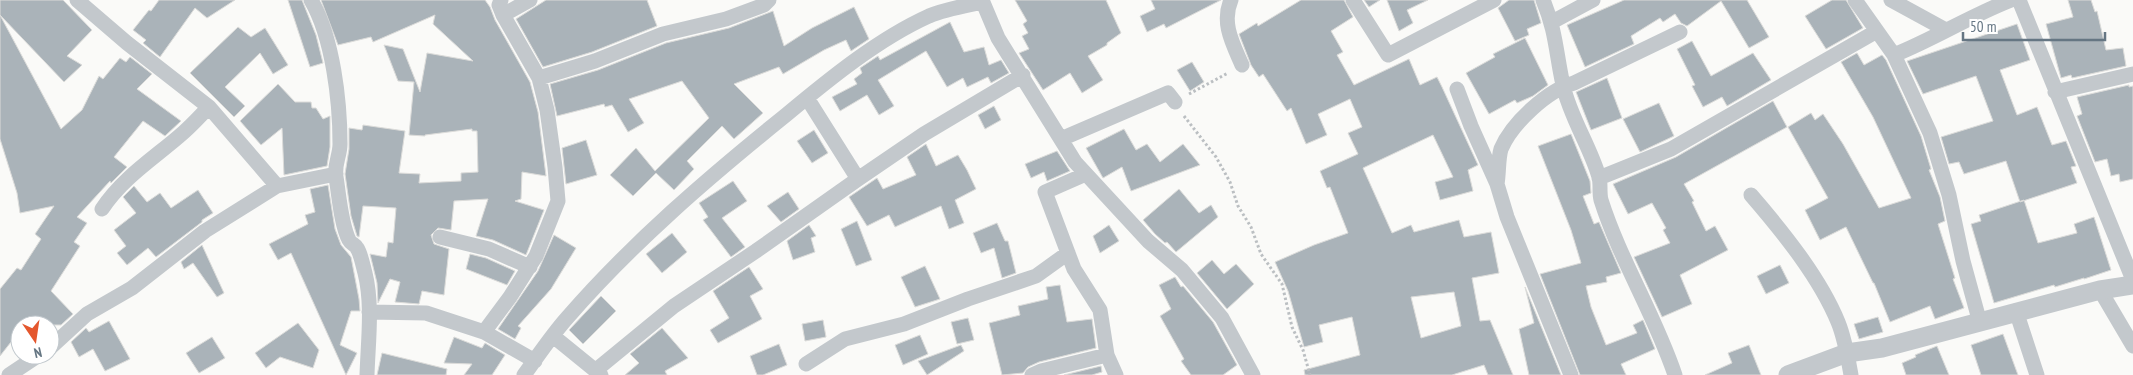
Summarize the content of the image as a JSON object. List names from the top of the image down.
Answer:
{
  "scale_bar": "50 m",
  "north": "bottom"
}
